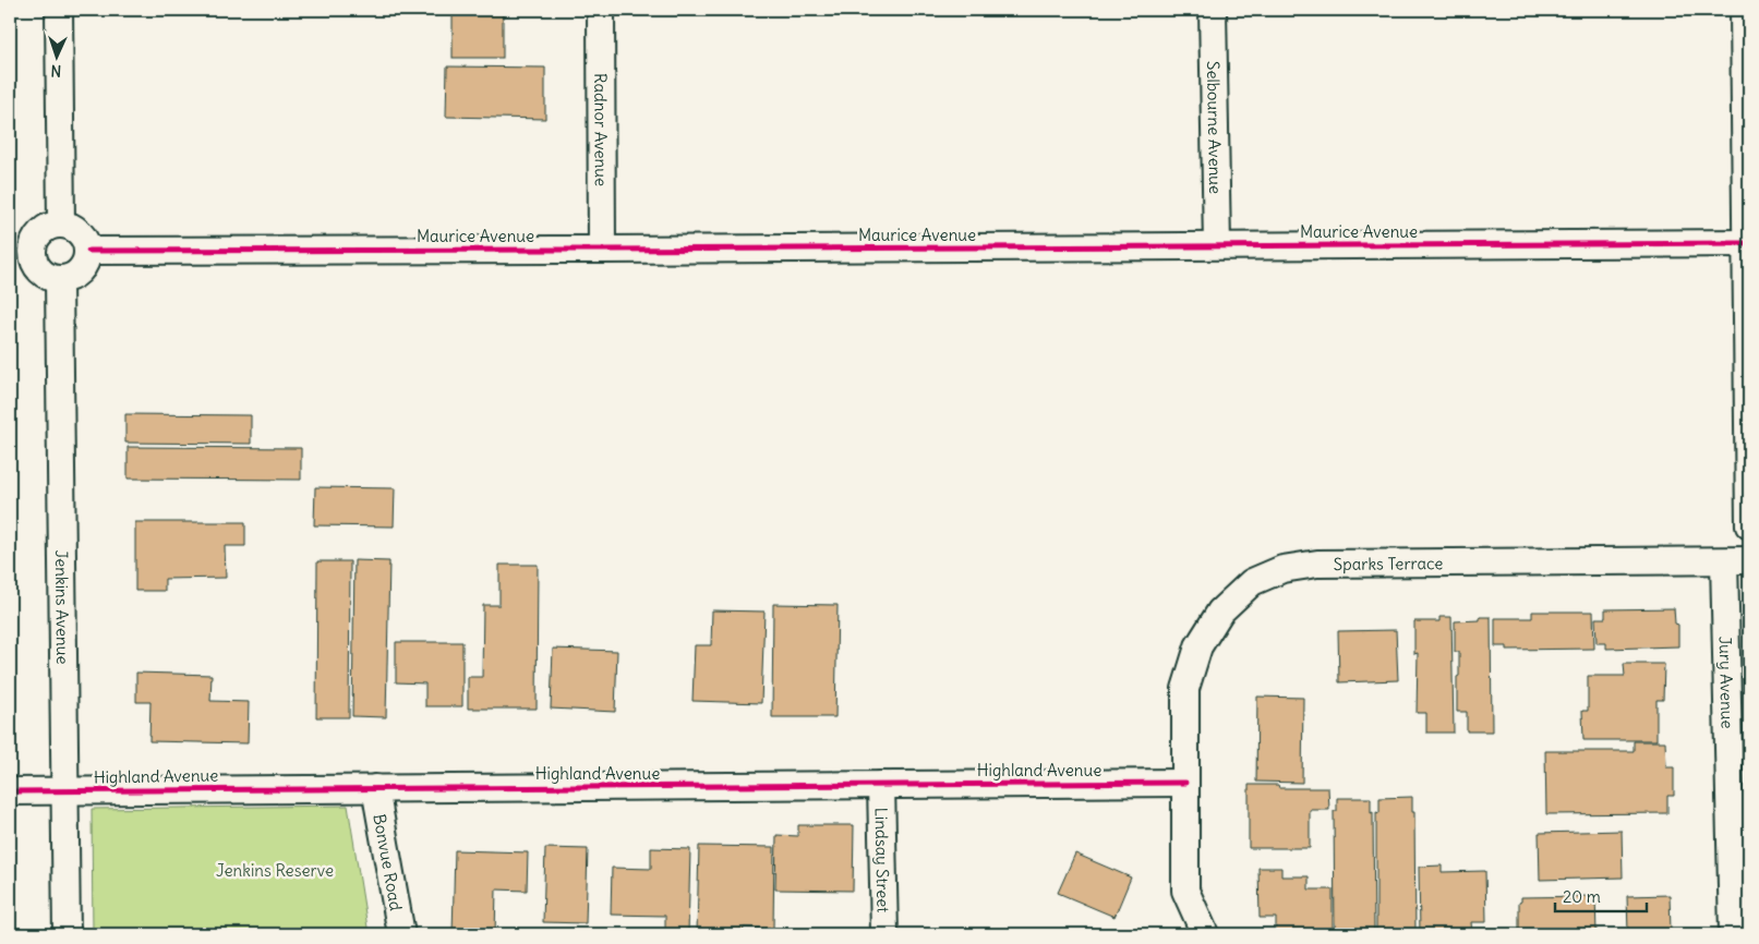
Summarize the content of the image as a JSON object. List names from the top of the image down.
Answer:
{
  "streets": {
    "street": [
      "Selbourne Avenue",
      "Radnor Avenue",
      "Maurice Avenue",
      "Sparks Terrace",
      "Jenkins Avenue",
      "Jury Avenue",
      "Highland Avenue",
      "Lindsay Street",
      "Bonvue Road"
    ]
  },
  "crossings": [
    ["Selbourne Avenue", "Maurice Avenue"],
    ["Radnor Avenue", "Maurice Avenue"],
    ["Maurice Avenue", "Jenkins Avenue"],
    ["Sparks Terrace", "Jury Avenue"],
    ["Sparks Terrace", "Highland Avenue"],
    ["Jenkins Avenue", "Highland Avenue"],
    ["Highland Avenue", "Lindsay Street"],
    ["Highland Avenue", "Bonvue Road"]
  ],
  "parks": ["Jenkins Reserve"],
  "scale_bar": "20 m",
  "north": "bottom"
}
